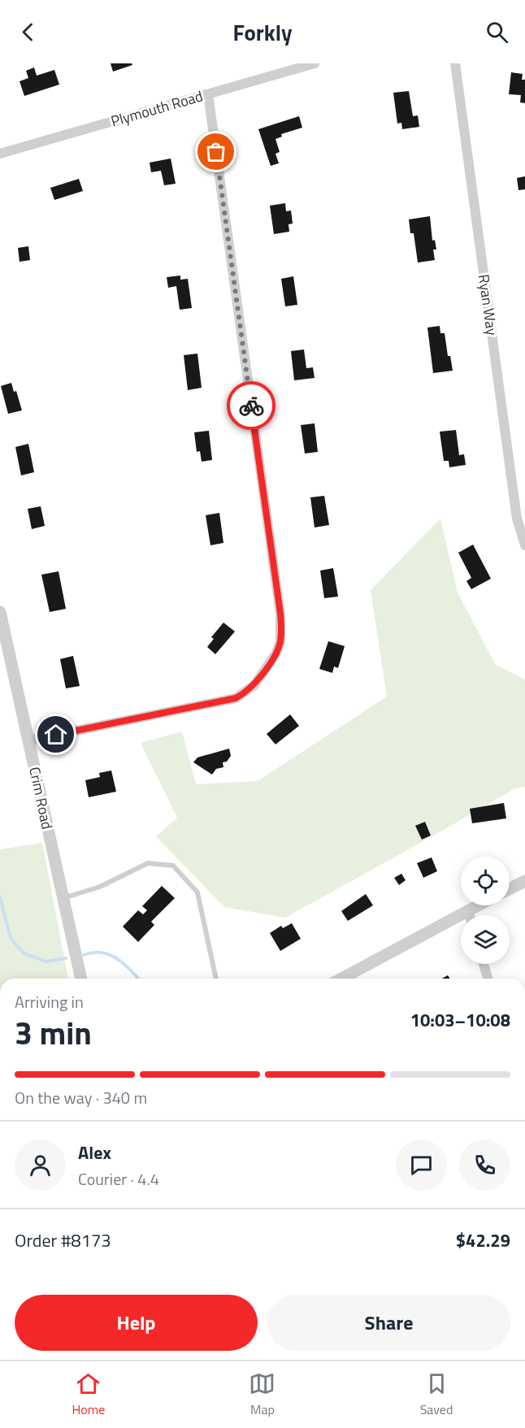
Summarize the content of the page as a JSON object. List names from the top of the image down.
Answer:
{
  "streets": {
    "street": ["Plymouth Road", "Ryan Way", "Crim Road"]
  },
  "page": {
    "header": "Forkly",
    "heading": ["3 min", "Arriving in", "10:03–10:08"],
    "panel": [
      "Alex",
      "Courier · 4.4",
      "Order #8173",
      "$42.29"
    ],
    "bar": "On the way · 340 m",
    "buttons": ["Help", "Share"],
    "tabs": ["Home", "Map", "Saved"]
  }
}
